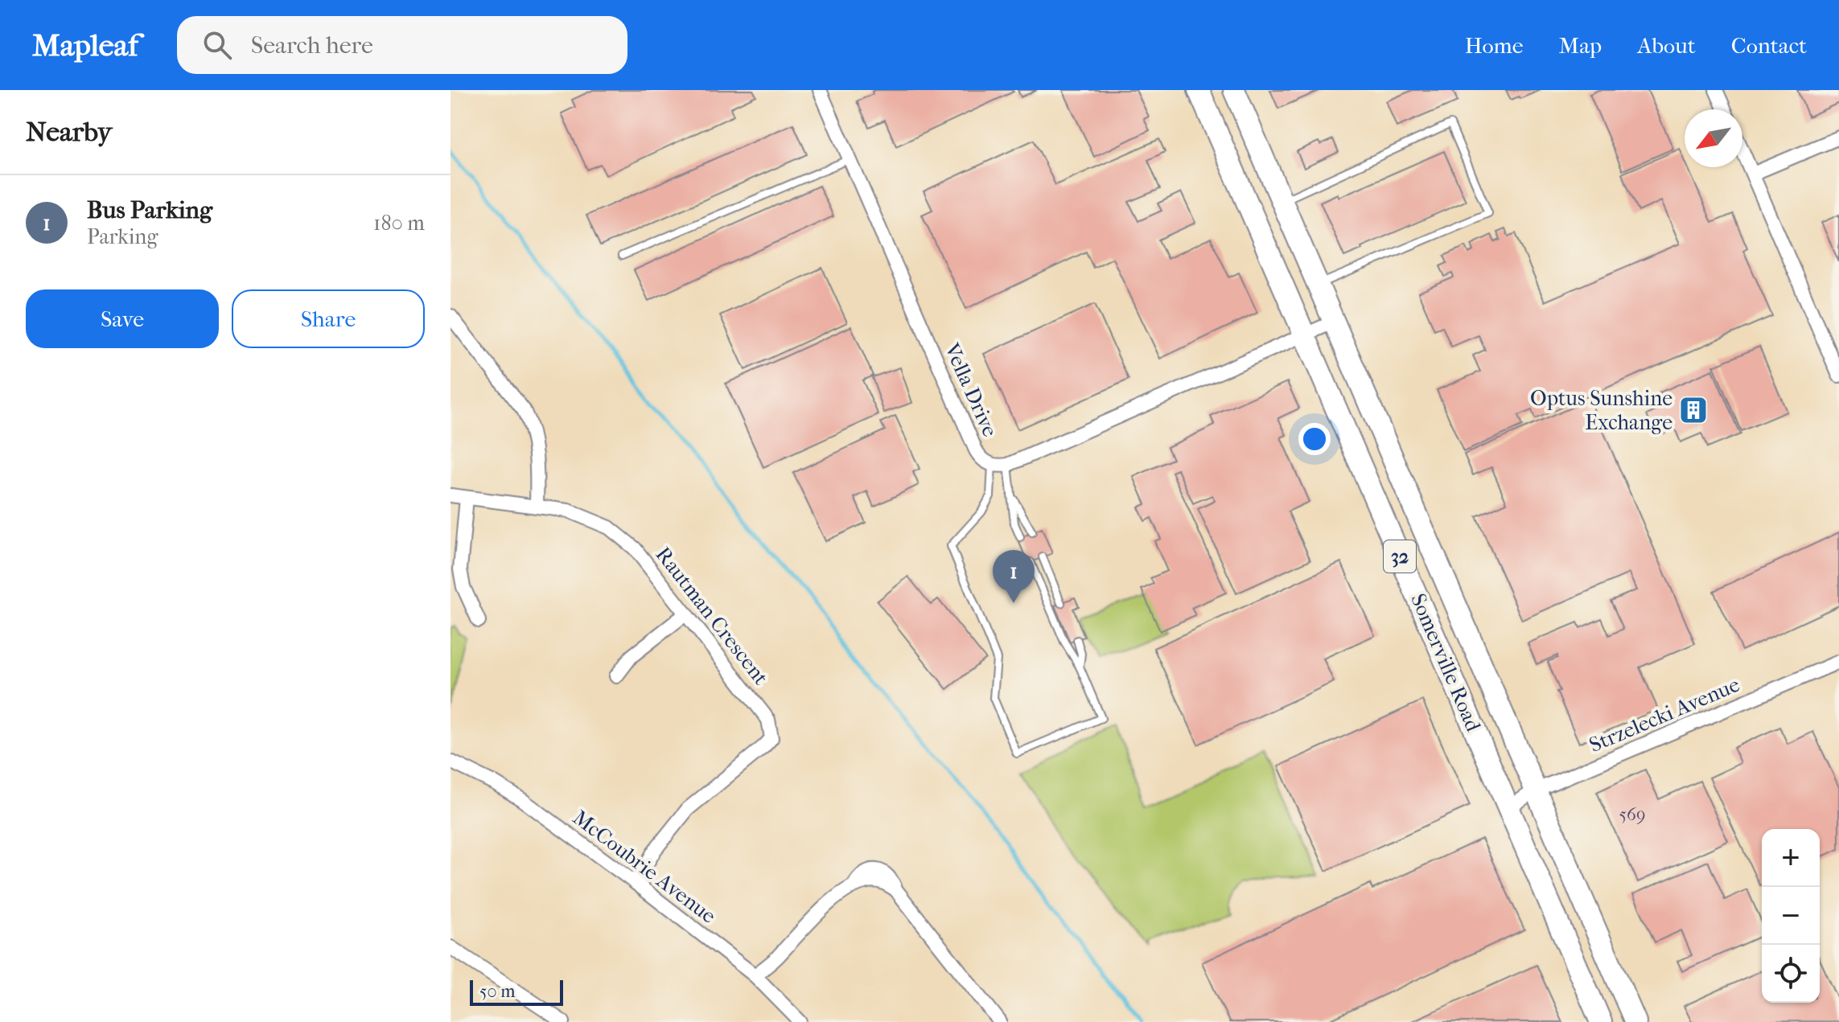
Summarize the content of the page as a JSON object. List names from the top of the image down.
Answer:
{
  "streets": {
    "main road": ["32", "Somerville Road"],
    "street": [
      "Vella Drive",
      "Rautman Crescent",
      "Strzelecki Avenue",
      "McCoubrie Avenue"
    ]
  },
  "crossings": [
    ["Vella Drive", "Somerville Road"],
    ["Rautman Crescent", "McCoubrie Avenue"],
    ["Somerville Road", "Strzelecki Avenue"]
  ],
  "places": {
    "building": ["Optus Sunshine Exchange"]
  },
  "house_numbers": ["569"],
  "scale_bar": "50 m",
  "north": "bottom left",
  "page": {
    "header": "Mapleaf",
    "search": "Search here",
    "nav": [
      "Home",
      "Map",
      "About",
      "Contact"
    ],
    "heading": "Nearby",
    "list": [
      {
        "mark": "1",
        "name": "Bus Parking",
        "note": "Parking",
        "value": "180 m"
      }
    ],
    "buttons": ["Save", "Share"],
    "pins": "1",
    "map_buttons": ["+", "−"],
    "scale": "50 m"
  }
}
